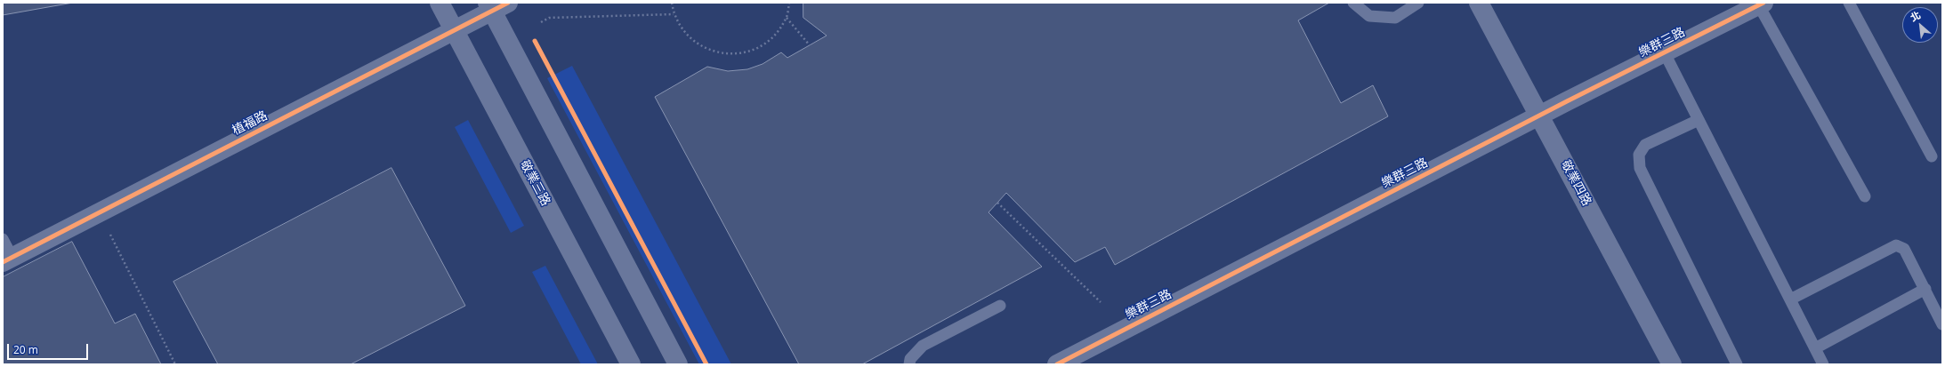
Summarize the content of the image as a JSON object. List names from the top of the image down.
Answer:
{
  "streets": {
    "street": [
      "樂群三路",
      "植福路",
      "敬業三路",
      "敬業四路"
    ]
  },
  "crossings": [
    ["樂群三路", "敬業四路"],
    ["植福路", "敬業三路"]
  ],
  "scale_bar": "20 m",
  "north": "top left"
}
